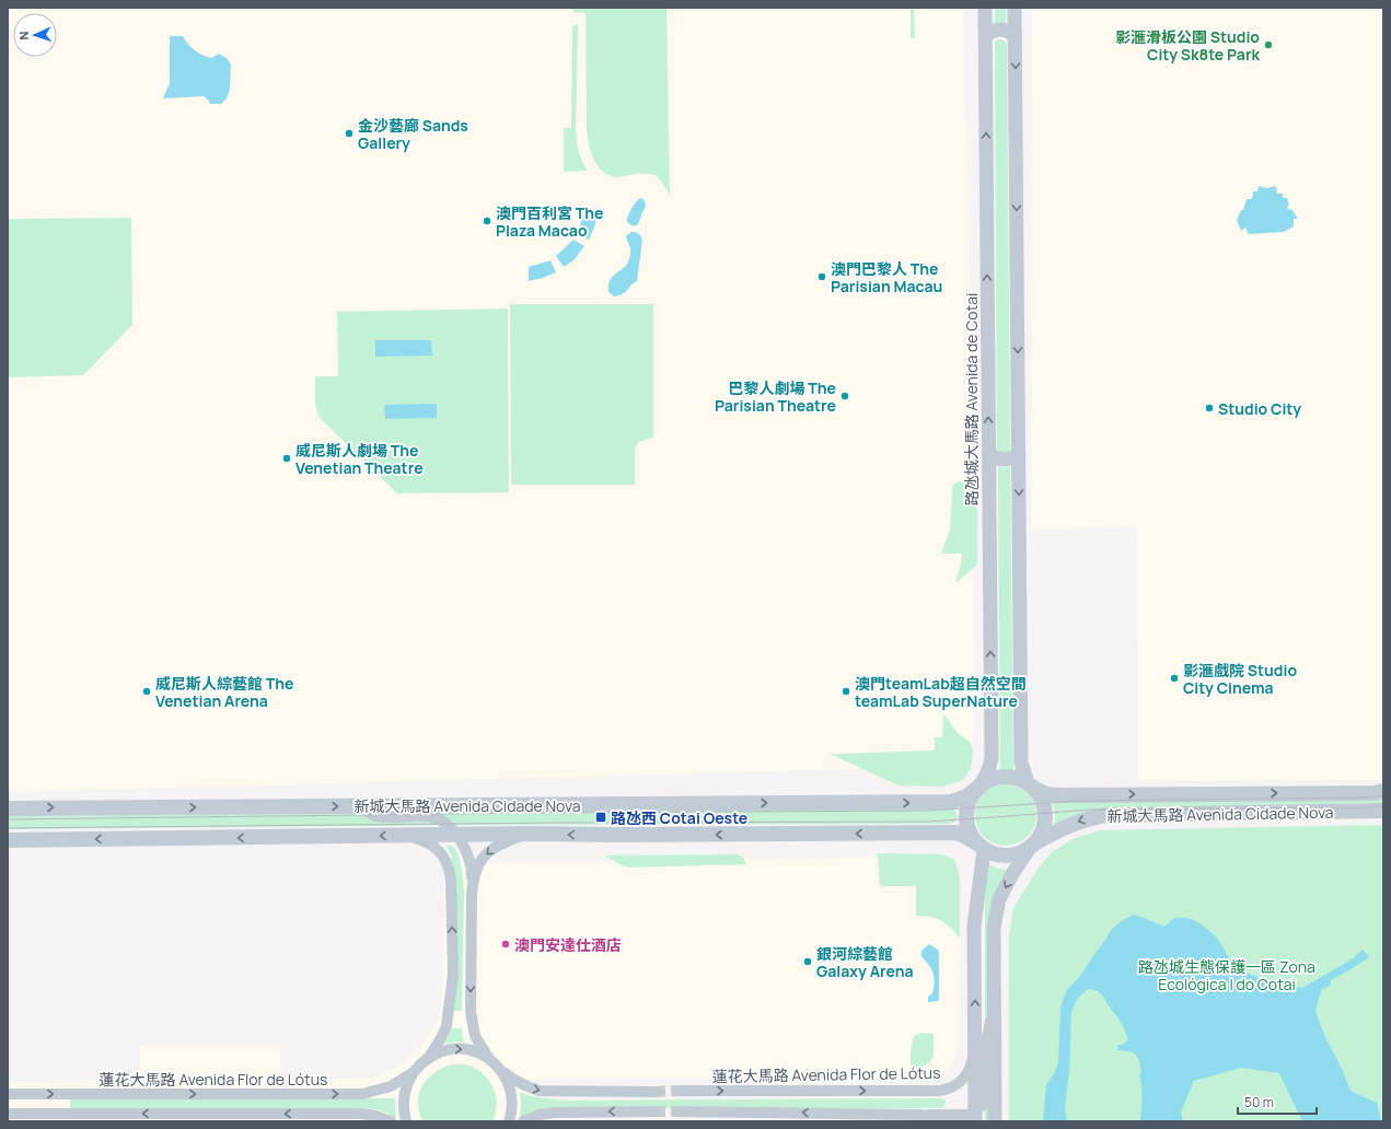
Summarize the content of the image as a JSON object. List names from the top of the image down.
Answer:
{
  "streets": {
    "main road": ["新城大馬路 Avenida Cidade Nova"],
    "street": ["路氹城大馬路 Avenida de Cotai", "蓮花大馬路 Avenida Flor de Lótus"]
  },
  "crossings": [
    ["路氹城大馬路 Avenida de Cotai", "新城大馬路 Avenida Cidade Nova"]
  ],
  "parks": ["路氹城生態保護一區 Zona Ecológica I do Cotai"],
  "places": {
    "other": [
      "影滙滑板公園 Studio City Sk8te Park",
      "金沙藝廊 Sands Gallery",
      "澳門百利宮 The Plaza Macao",
      "澳門巴黎人 The Parisian Macau",
      "巴黎人劇場 The Parisian Theatre",
      "Studio City",
      "威尼斯人劇場 The Venetian Theatre",
      "影滙戲院 Studio City Cinema",
      "威尼斯人綜藝館 The Venetian Arena",
      "澳門teamLab超自然空間 teamLab SuperNature",
      "澳門安達仕酒店",
      "銀河綜藝館 Galaxy Arena"
    ],
    "transit": ["路氹西 Cotai Oeste"]
  },
  "scale_bar": "50 m",
  "north": "left"
}
